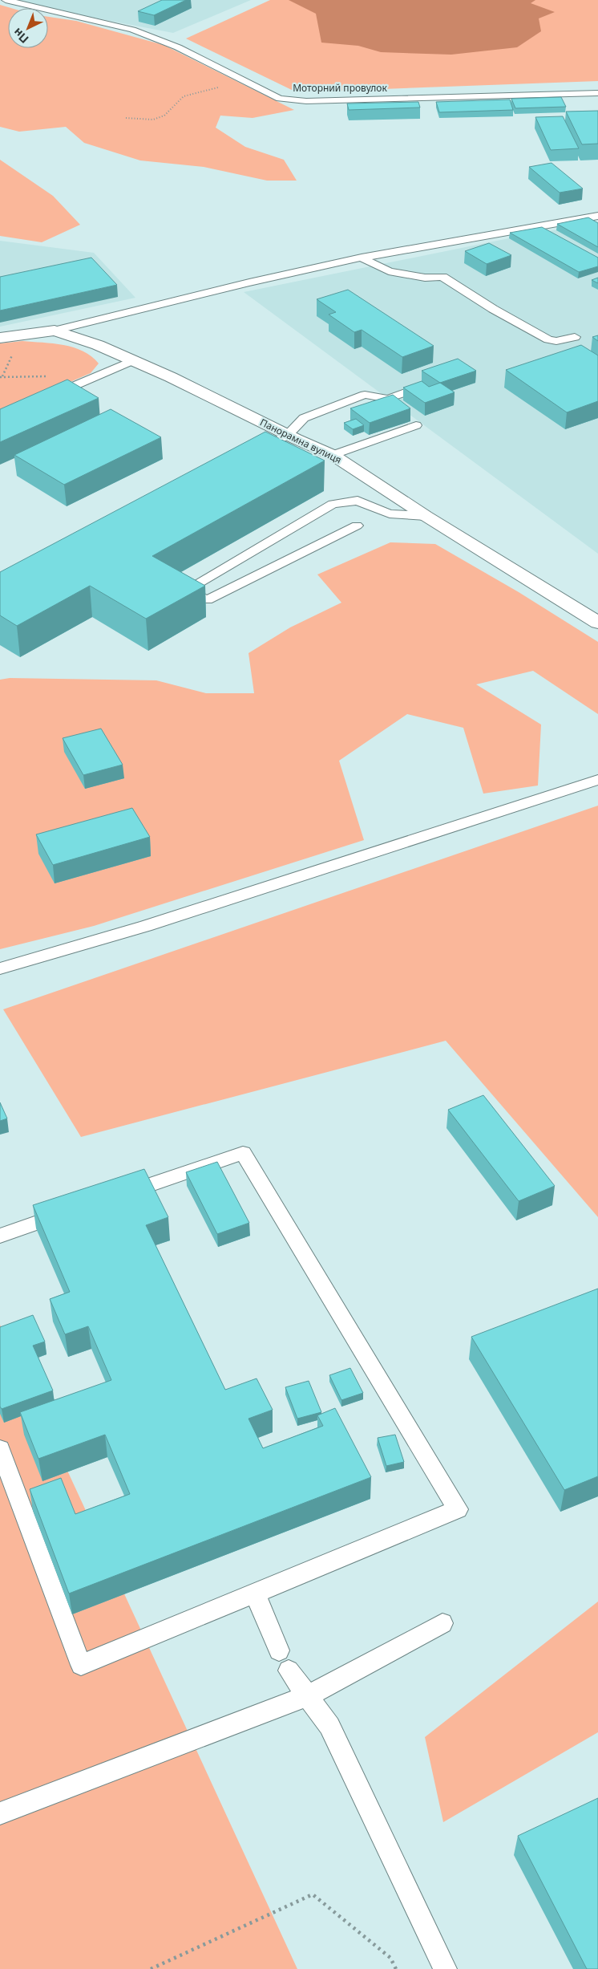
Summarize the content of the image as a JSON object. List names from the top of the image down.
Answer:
{
  "streets": {
    "street": ["Панорамна вулиця"],
    "lane": ["Моторний провулок"]
  },
  "north": "bottom left"
}
